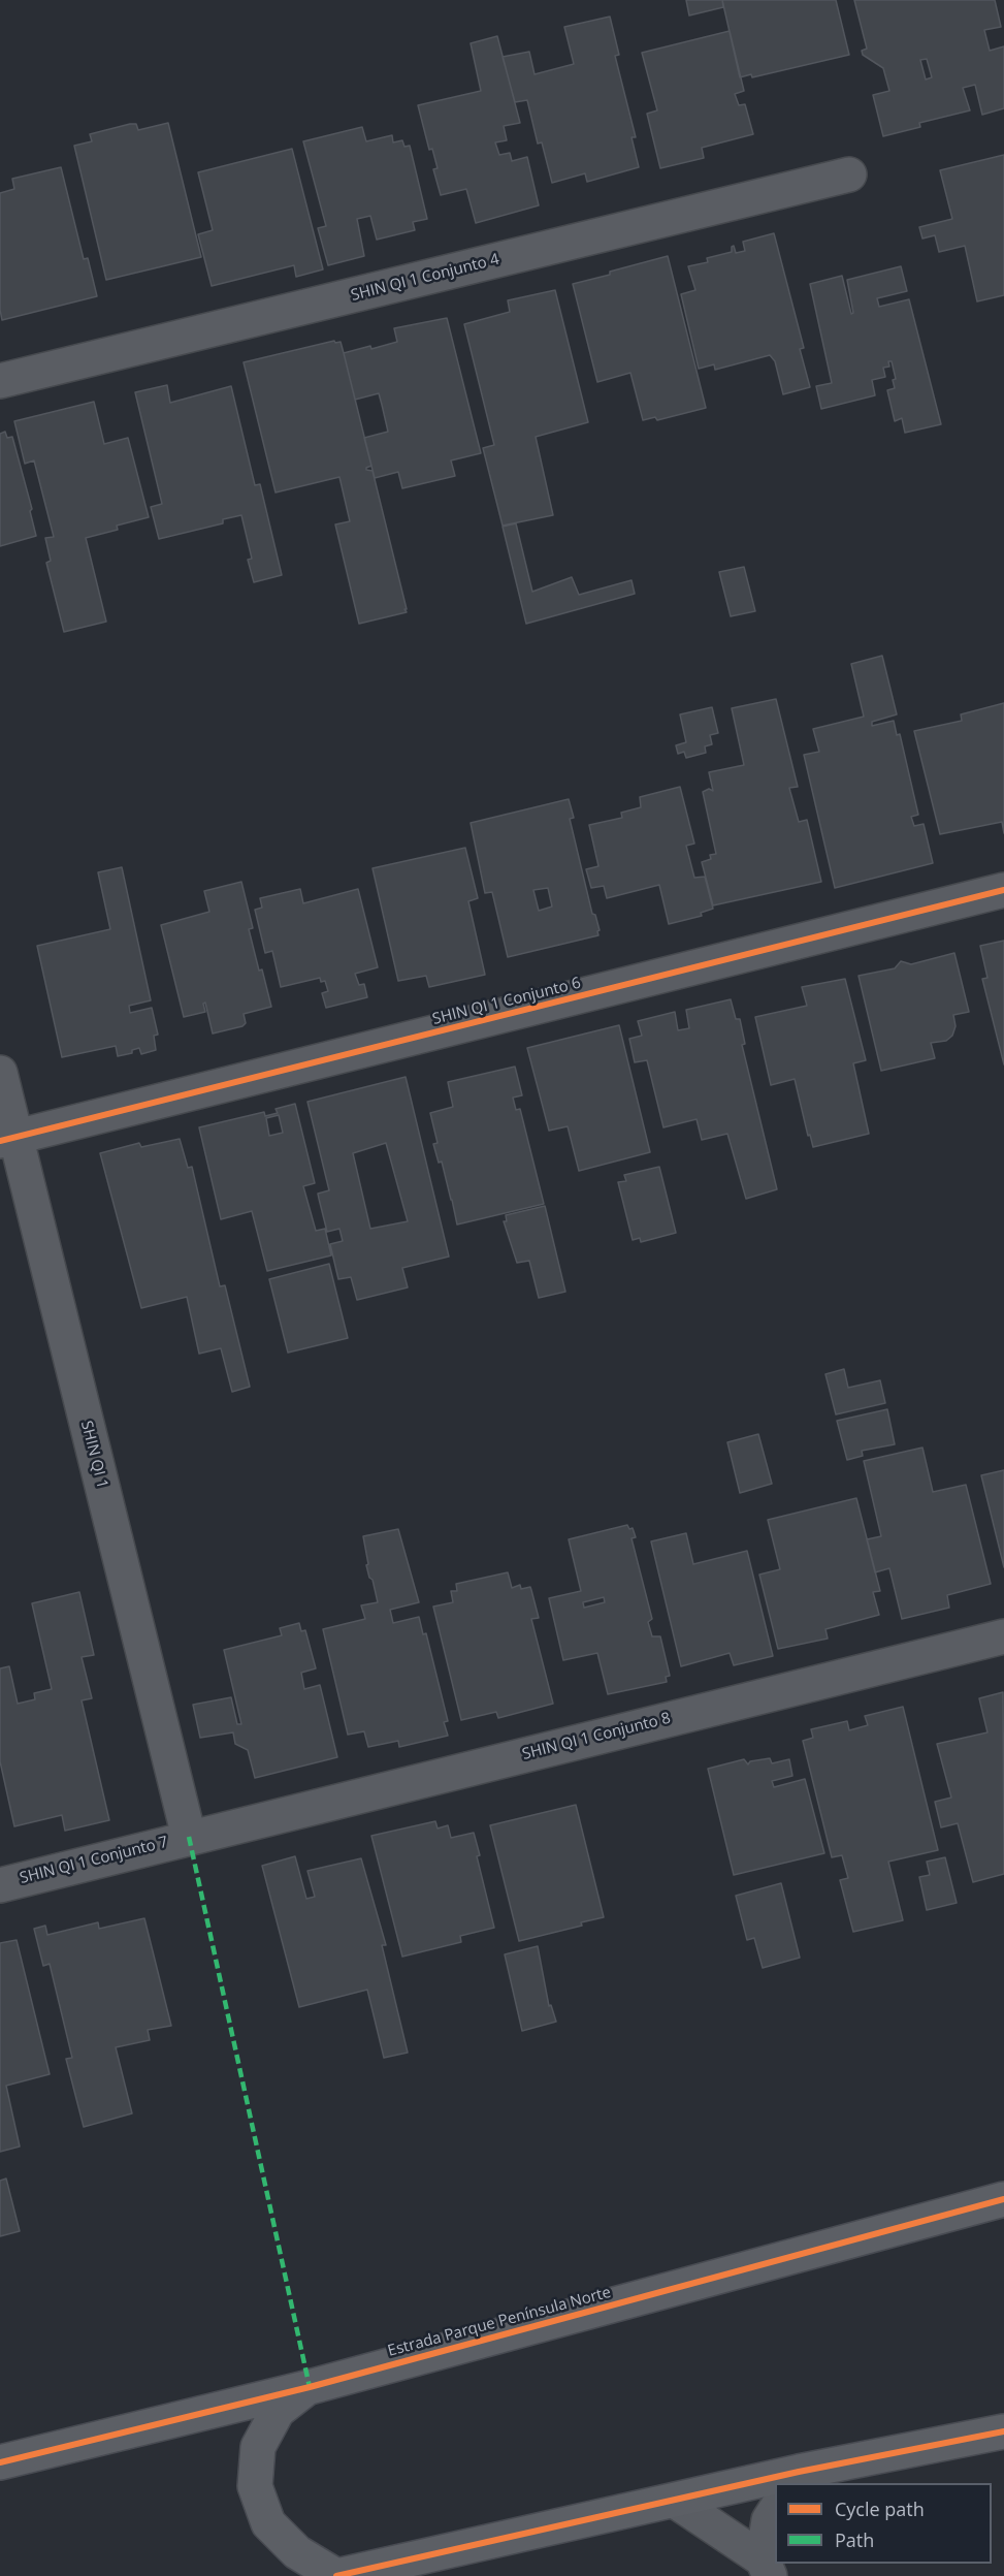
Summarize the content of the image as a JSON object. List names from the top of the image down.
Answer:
{
  "streets": {
    "main road": ["Estrada Parque Península Norte"],
    "street": [
      "SHIN QI 1 Conjunto 4",
      "SHIN QI 1 Conjunto 6",
      "SHIN QI 1",
      "SHIN QI 1 Conjunto 8",
      "SHIN QI 1 Conjunto 7"
    ]
  },
  "crossings": [
    ["SHIN QI 1 Conjunto 6", "SHIN QI 1"],
    ["SHIN QI 1", "SHIN QI 1 Conjunto 8"],
    ["SHIN QI 1", "SHIN QI 1 Conjunto 7"],
    ["SHIN QI 1 Conjunto 8", "SHIN QI 1 Conjunto 7"]
  ],
  "legend": ["Cycle path", "Path"]
}
